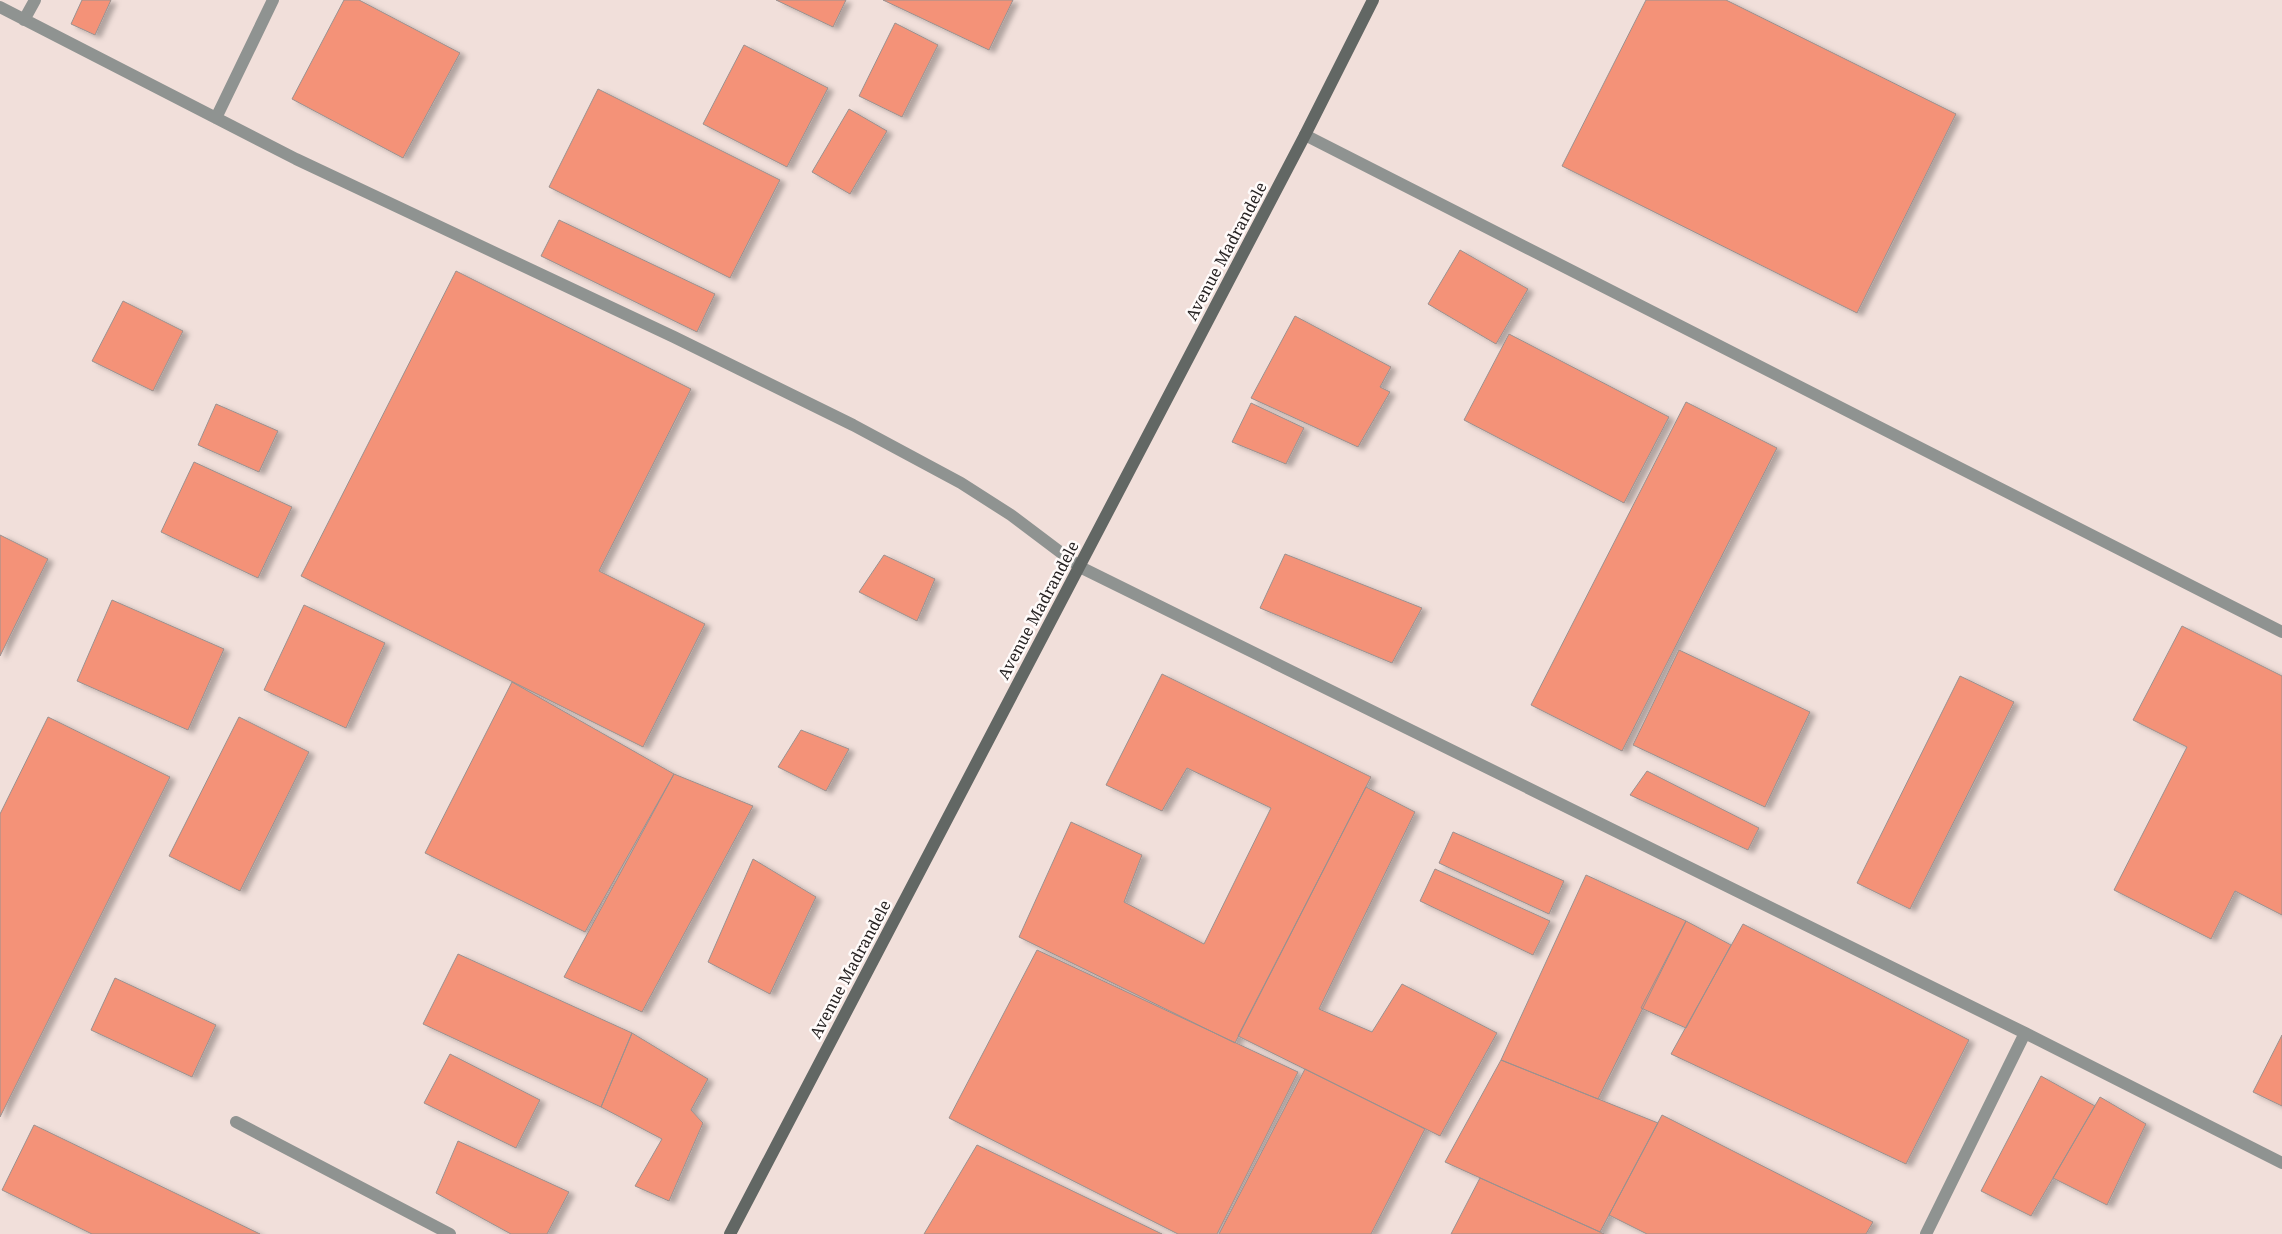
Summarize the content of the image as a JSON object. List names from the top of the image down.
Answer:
{
  "streets": {
    "street": ["Avenue Madrandele"]
  }
}
